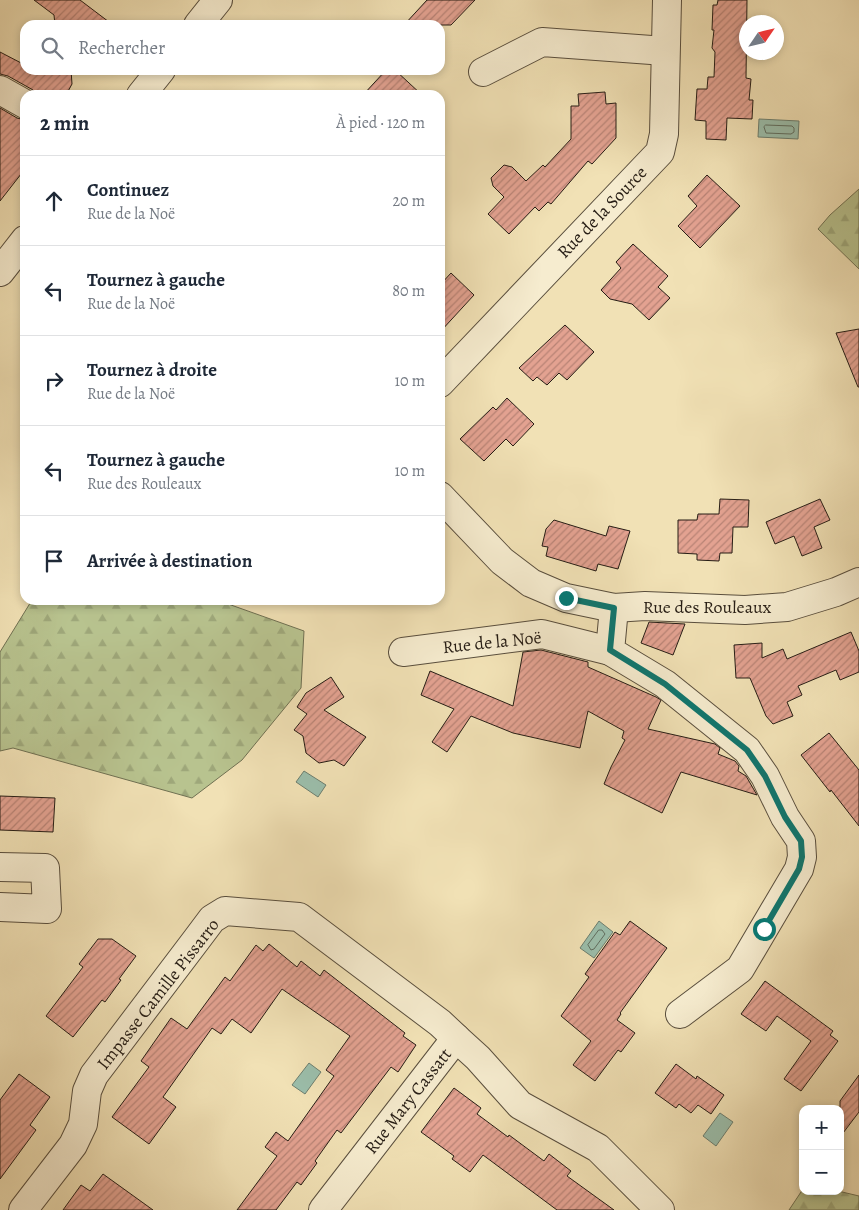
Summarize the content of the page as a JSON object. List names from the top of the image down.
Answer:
{
  "streets": {
    "street": [
      "Rue de la Source",
      "Rue des Rouleaux",
      "Rue de la Noë",
      "Impasse Camille Pissarro",
      "Rue Mary Cassatt"
    ]
  },
  "crossings": [
    ["Impasse Camille Pissarro", "Rue Mary Cassatt"]
  ],
  "north": "top right",
  "page": {
    "search": "Rechercher",
    "heading": ["2 min", "À pied · 120 m"],
    "list": [
      ["Continuez", "Rue de la Noë", "20 m"],
      ["Tournez à gauche", "Rue de la Noë", "80 m"],
      ["Tournez à droite", "Rue de la Noë", "10 m"],
      ["Tournez à gauche", "Rue des Rouleaux", "10 m"],
      "Arrivée à destination"
    ],
    "map_buttons": ["+", "−"]
  }
}
